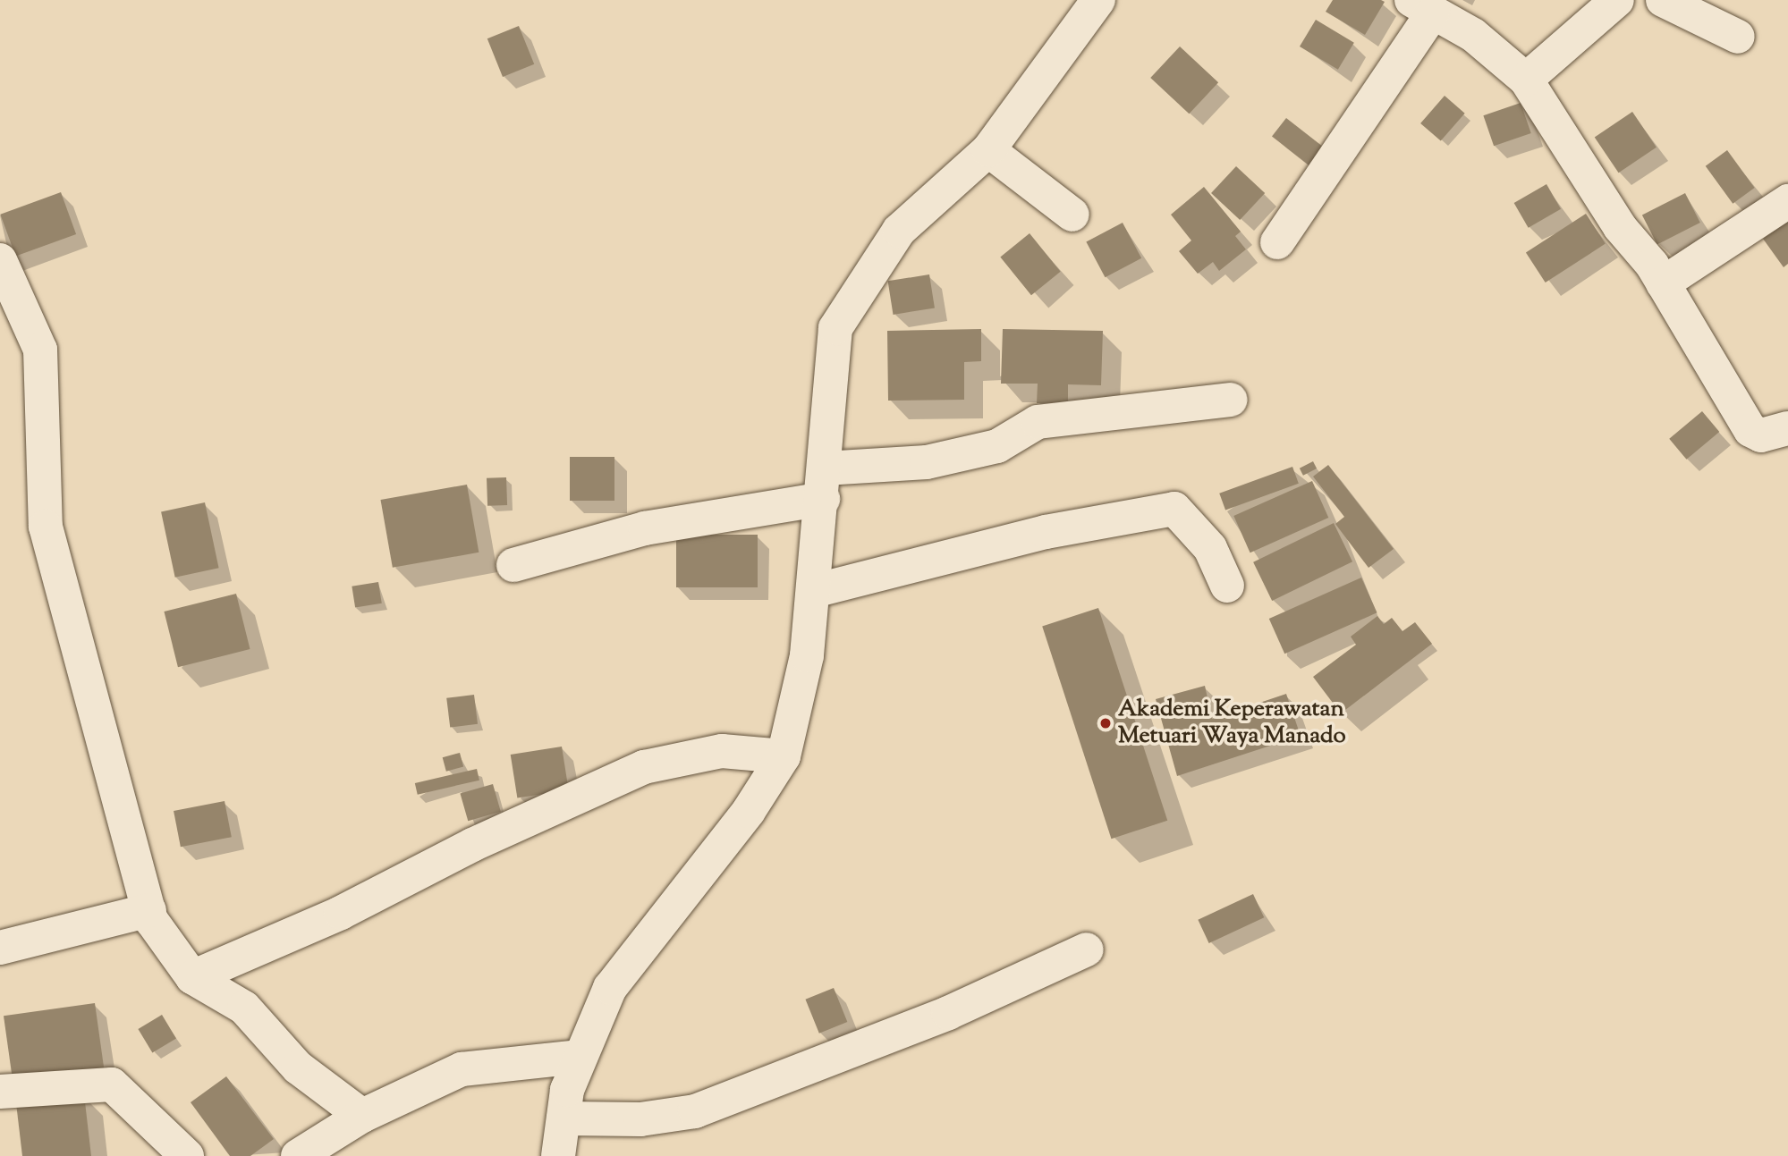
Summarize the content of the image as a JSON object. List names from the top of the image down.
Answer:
{
  "places": ["Akademi Keperawatan Metuari Waya Manado"]
}
